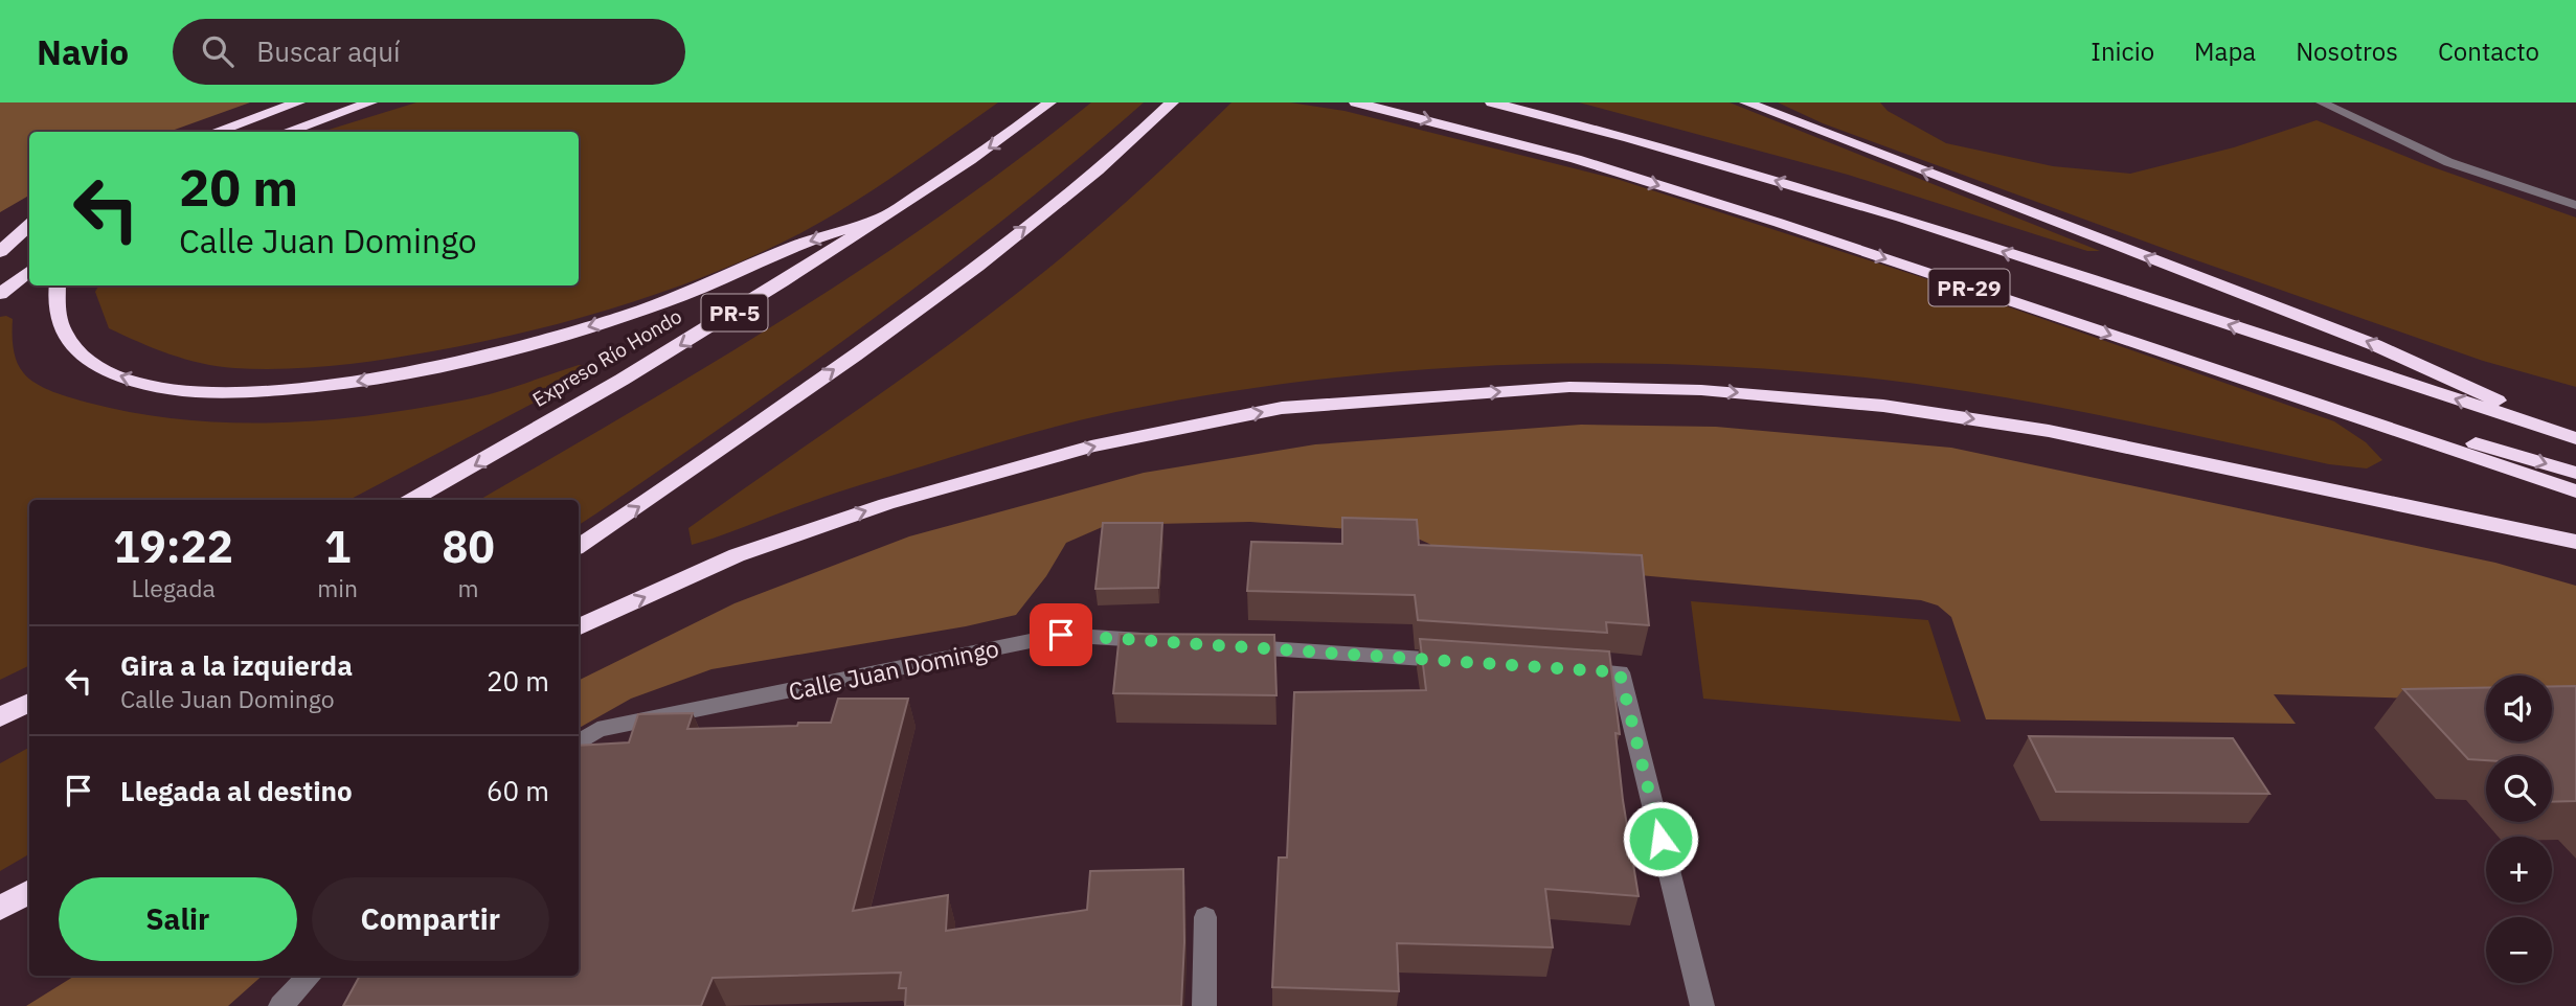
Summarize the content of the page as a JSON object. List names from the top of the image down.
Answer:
{
  "streets": {
    "highway": ["PR-29", "PR-5", "Expreso Río Hondo"],
    "street": ["Calle Juan Domingo"]
  },
  "page": {
    "header": "Navio",
    "search": "Buscar aquí",
    "nav": [
      "Inicio",
      "Mapa",
      "Nosotros",
      "Contacto"
    ],
    "turn": ["20 m", "Calle Juan Domingo"],
    "eta": [
      "19:22",
      "Llegada",
      "1",
      "min",
      "80",
      "m"
    ],
    "list": [
      {
        "name": "Gira a la izquierda",
        "note": "Calle Juan Domingo",
        "value": "20 m"
      },
      {
        "name": "Llegada al destino",
        "value": "60 m"
      }
    ],
    "map_buttons": ["+", "−"],
    "buttons": ["Salir", "Compartir"]
  }
}
